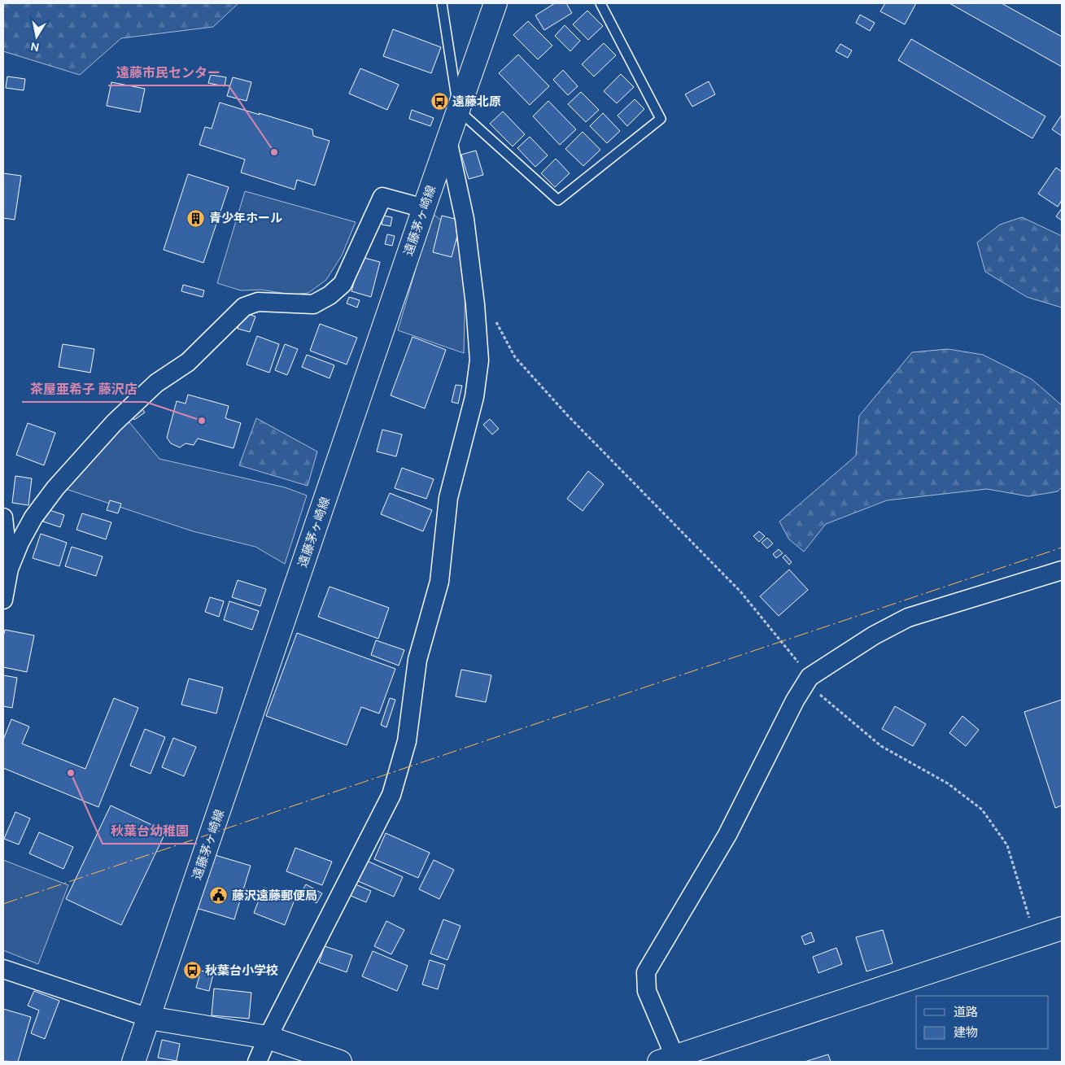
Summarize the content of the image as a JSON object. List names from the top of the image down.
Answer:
{
  "streets": {
    "main road": ["遠藤茅ヶ崎線"]
  },
  "places": {
    "bus stop": ["遠藤北原", "秋葉台小学校"],
    "other": ["遠藤市民センター", "茶屋亜希子 藤沢店", "秋葉台幼稚園"],
    "building": ["青少年ホール"],
    "public building": ["藤沢遠藤郵便局"]
  },
  "legend": ["道路", "建物"],
  "north": "bottom"
}
